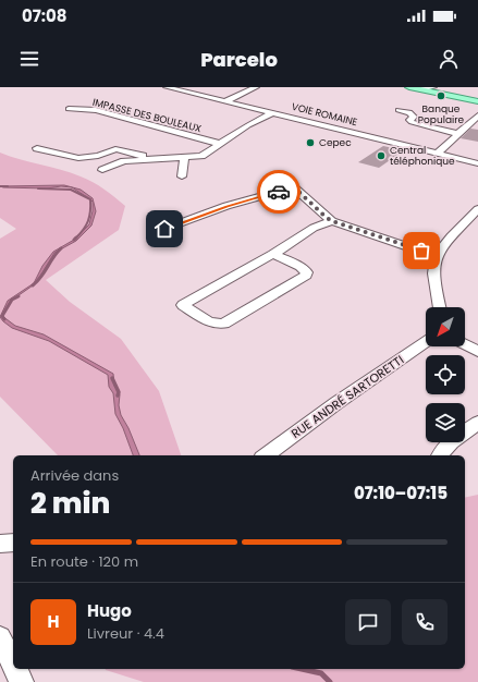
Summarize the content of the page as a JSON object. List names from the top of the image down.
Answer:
{
  "streets": {
    "street": ["VOIE ROMAINE", "IMPASSE DES BOULEAUX", "RUE ANDRÉ SARTORETTI"]
  },
  "places": ["Banque Populaire", "Cepec", "Central téléphonique"],
  "north": "bottom left",
  "page": {
    "status": "07:08",
    "header": "Parcelo",
    "heading": ["2 min", "Arrivée dans", "07:10–07:15"],
    "panel": ["Hugo", "Livreur · 4.4"],
    "bar": "En route · 120 m",
    "round": "H"
  }
}
